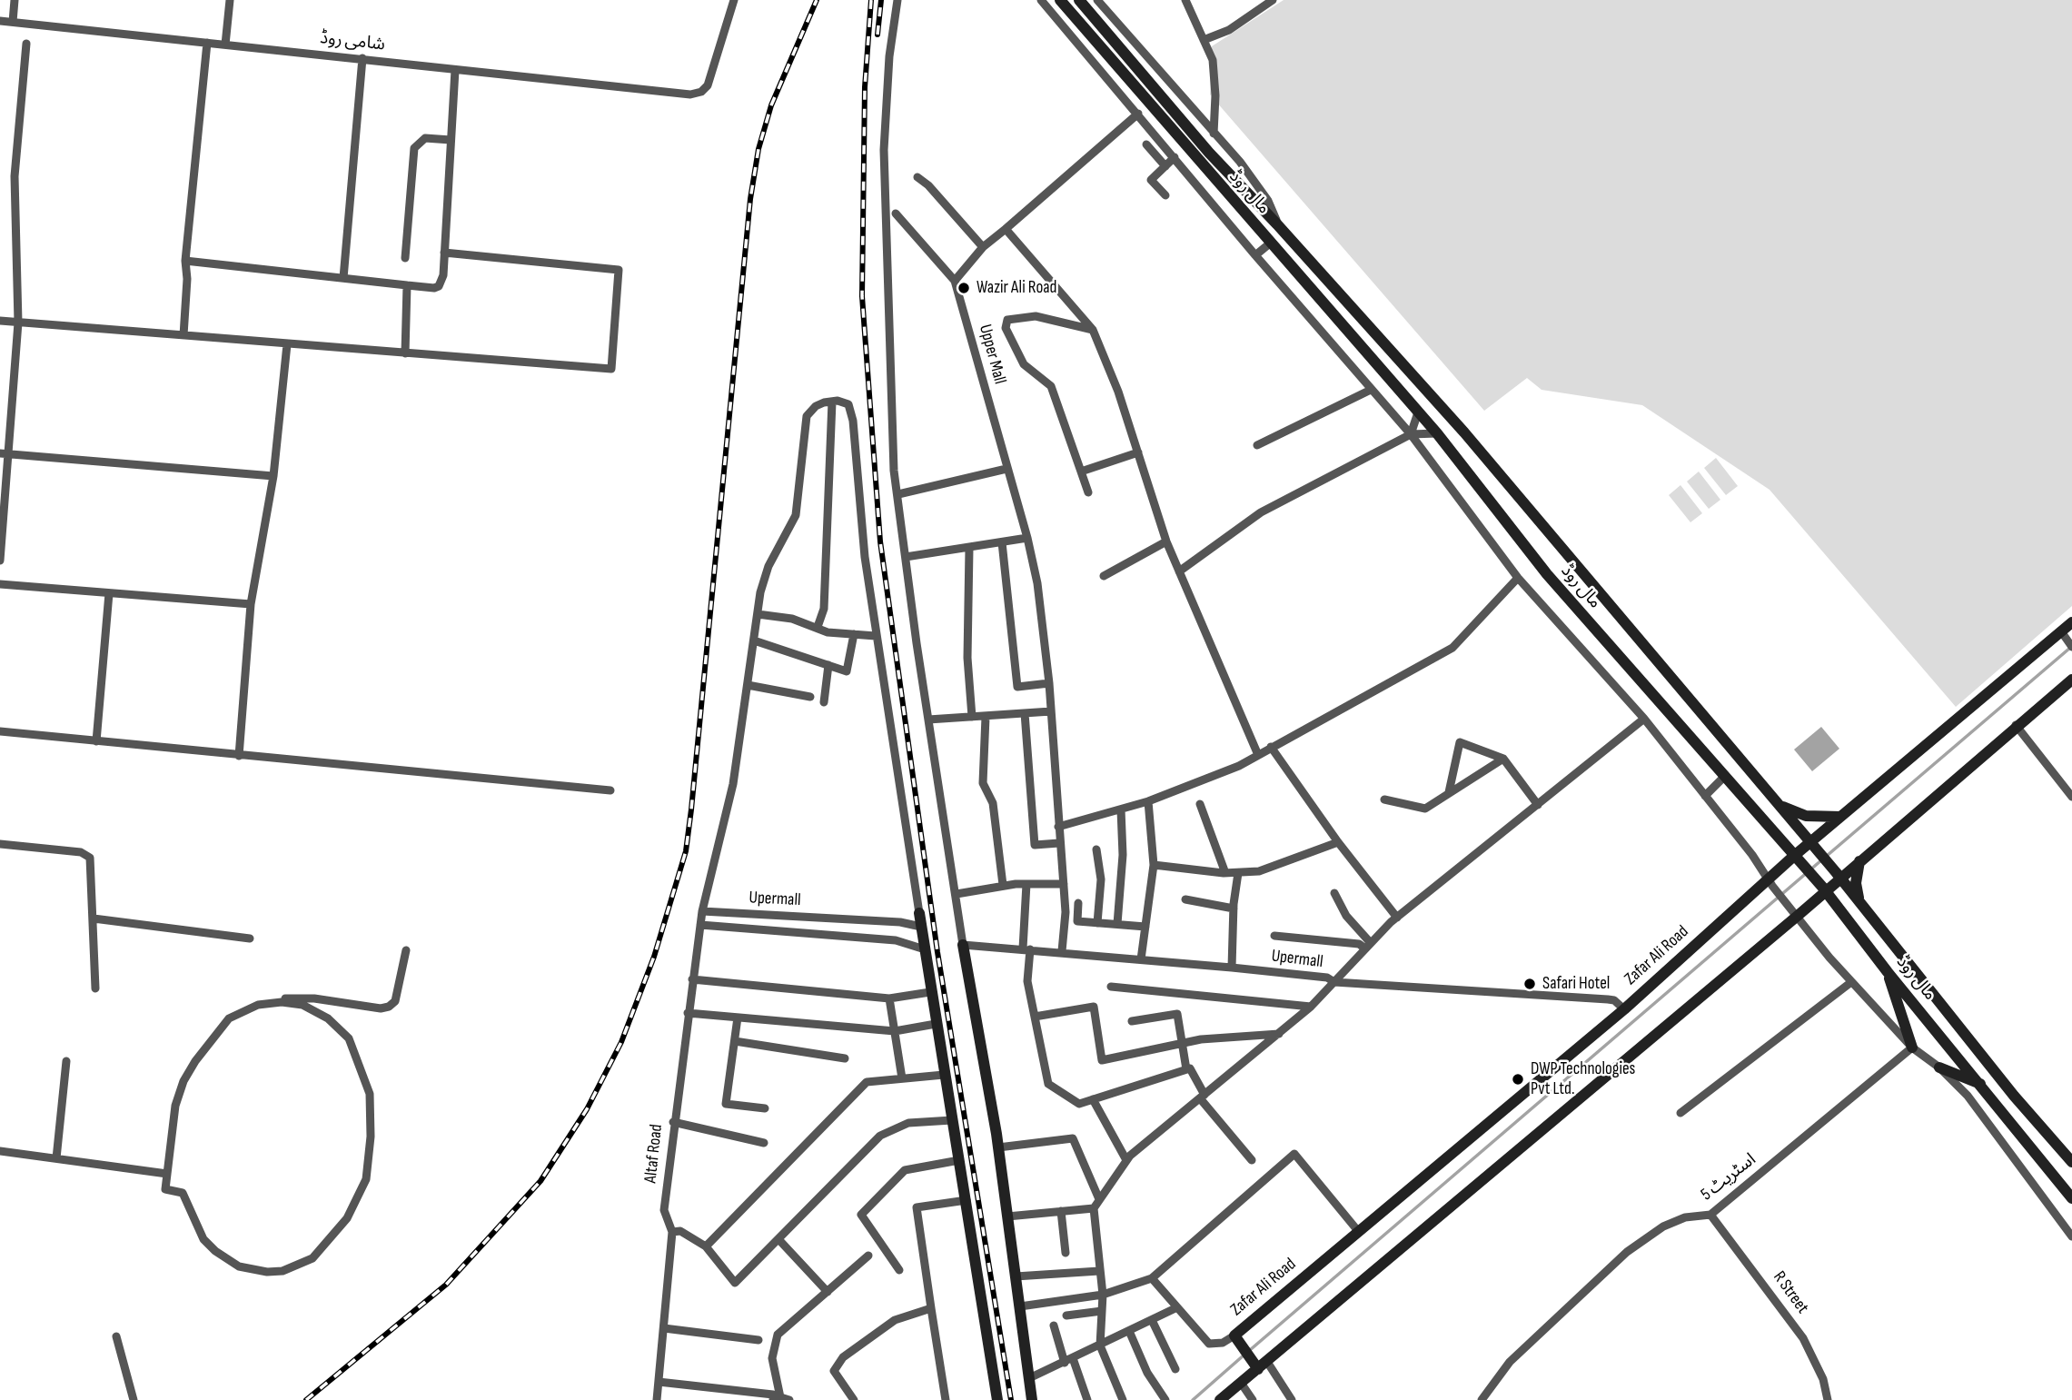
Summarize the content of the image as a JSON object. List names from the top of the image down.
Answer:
{
  "streets": {
    "main road": ["مال روڈ", "Zafar Ali Road"],
    "street": [
      "شامی روڈ",
      "Upper Mall",
      "Upermall",
      "Altaf Road",
      "اسٹریٹ 5",
      "R Street"
    ]
  },
  "crossings": [
    ["مال روڈ", "Zafar Ali Road"],
    ["Upper Mall", "Upermall"],
    ["Upermall", "Zafar Ali Road"],
    ["Upermall", "Altaf Road"],
    ["اسٹریٹ 5", "R Street"]
  ],
  "places": ["Wazir Ali Road", "Safari Hotel", "DWP Technologies Pvt Ltd."]
}
